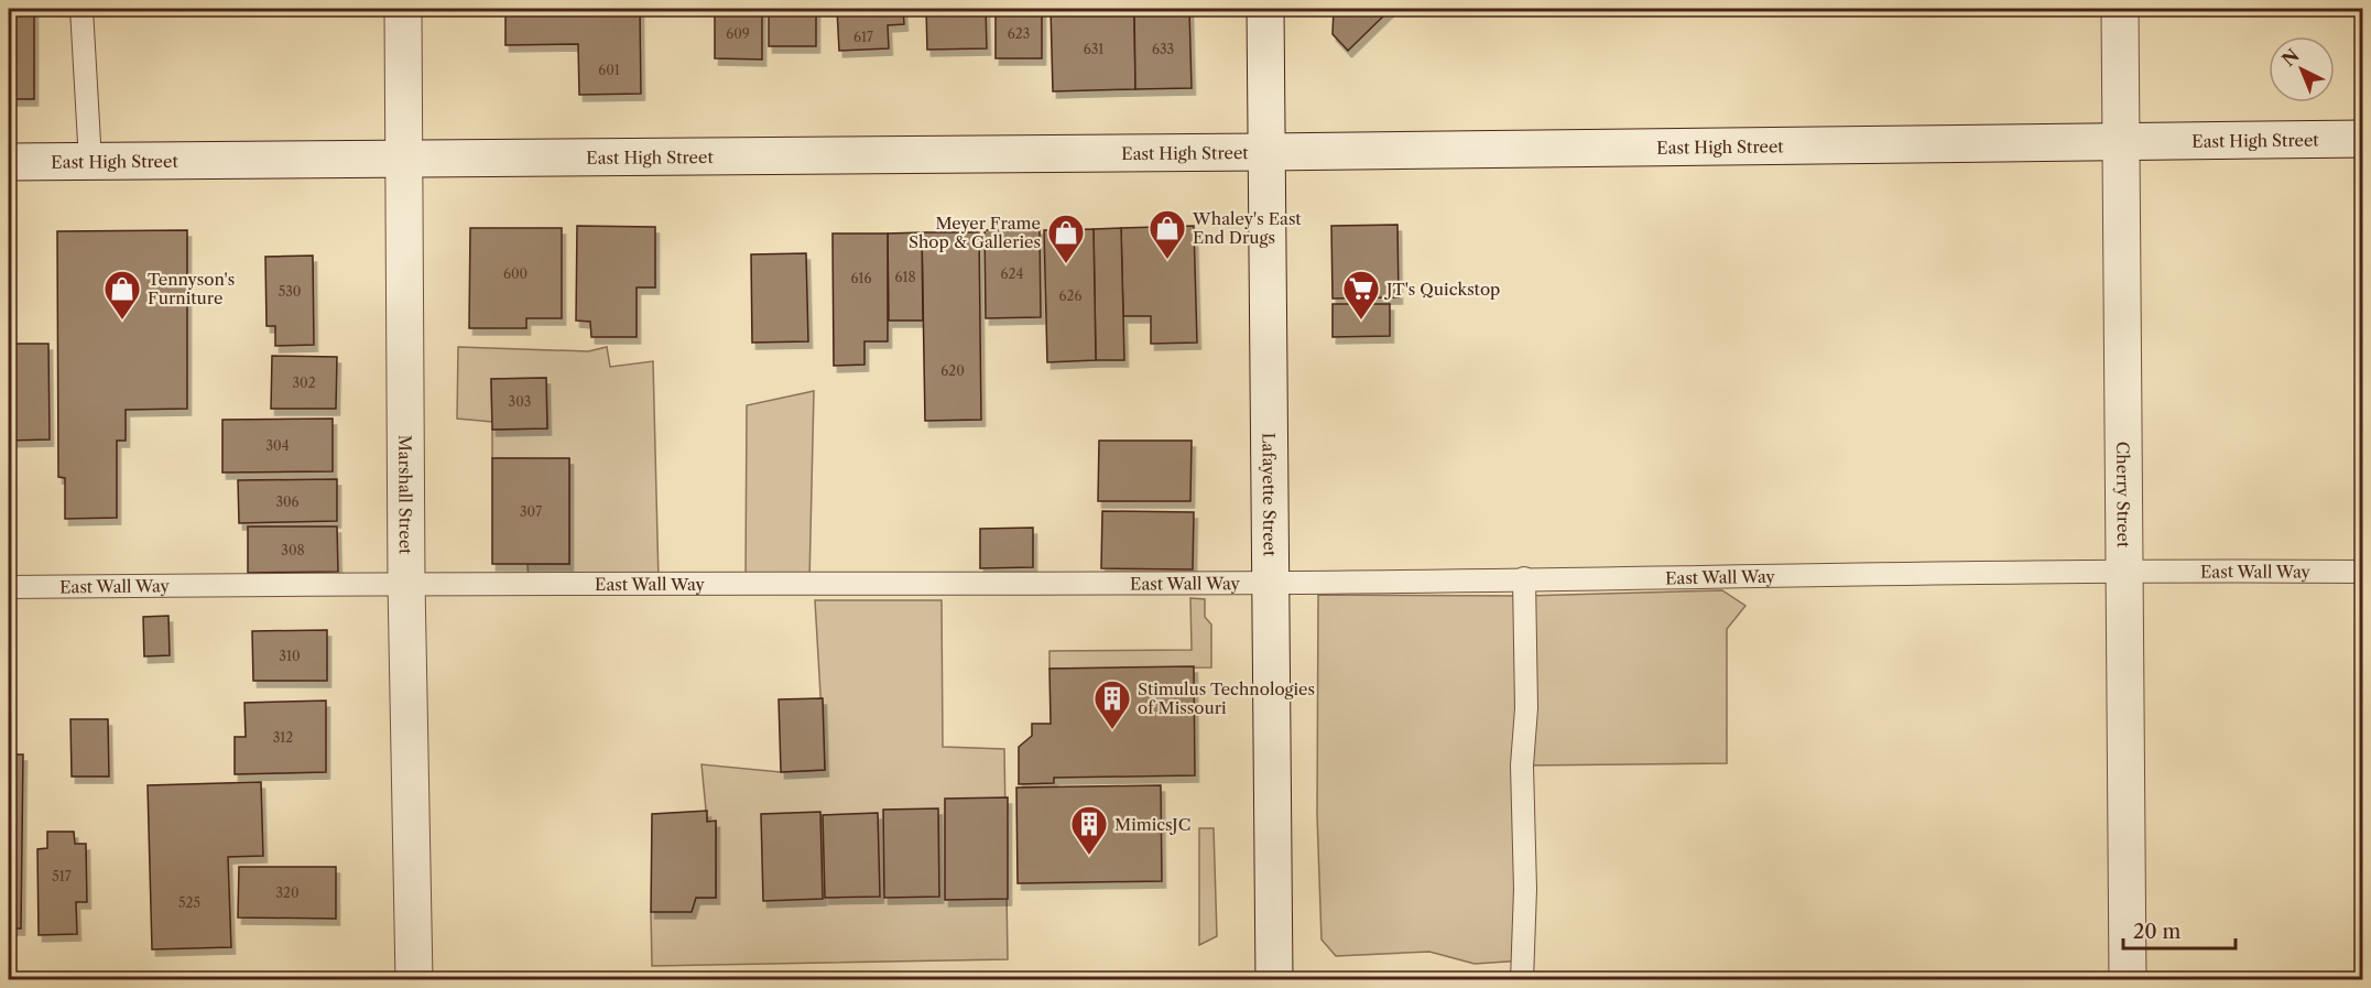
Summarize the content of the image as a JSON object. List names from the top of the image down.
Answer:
{
  "streets": {
    "main road": [
      "East High Street",
      "Cherry Street",
      "Marshall Street",
      "Lafayette Street"
    ],
    "lane": ["East Wall Way"]
  },
  "crossings": [
    ["East High Street", "Cherry Street"],
    ["East High Street", "Marshall Street"],
    ["East High Street", "Lafayette Street"],
    ["Cherry Street", "East Wall Way"],
    ["Marshall Street", "East Wall Way"],
    ["Lafayette Street", "East Wall Way"]
  ],
  "places": {
    "shop": ["Whaley's East End Drugs", "Meyer Frame Shop & Galleries", "Tennyson's Furniture"],
    "supermarket": ["JT's Quickstop"],
    "building": ["Stimulus Technologies of Missouri", "MimicsJC"]
  },
  "house_numbers": [
    "609",
    "623",
    "617",
    "631",
    "633",
    "601",
    "600",
    "624",
    "618",
    "616",
    "530",
    "626",
    "620",
    "302",
    "303",
    "304",
    "306",
    "307",
    "308",
    "310",
    "312",
    "517",
    "320",
    "525"
  ],
  "scale_bar": "20 m",
  "north": "top left"
}
